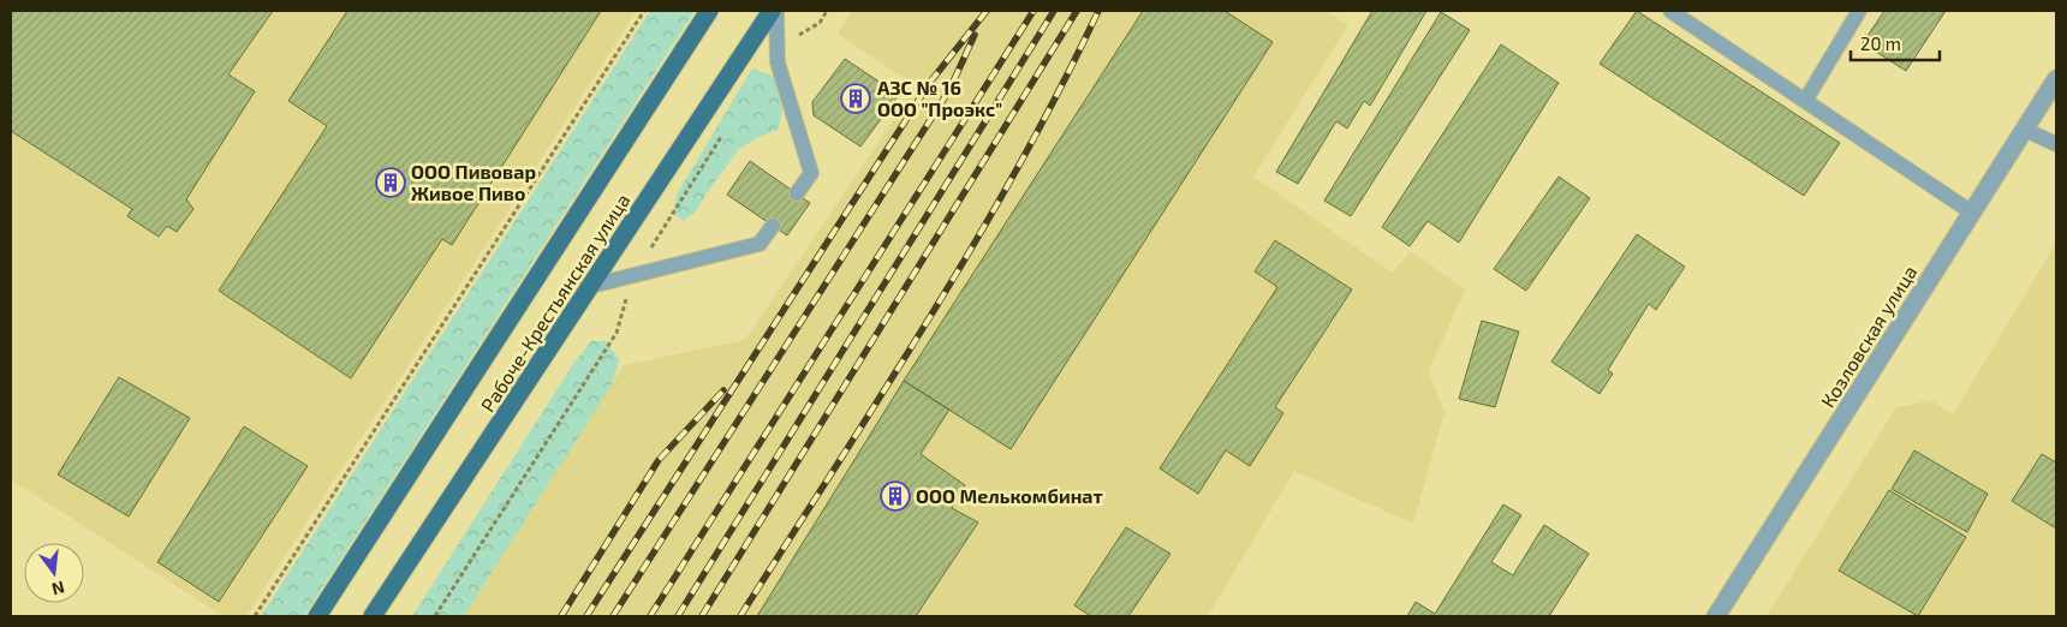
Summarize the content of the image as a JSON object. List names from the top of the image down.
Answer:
{
  "streets": {
    "main road": ["Рабоче-Крестьянская улица"],
    "street": ["Козловская улица"]
  },
  "places": {
    "building": ["АЗС № 16 ООО \"Проэкс\"", "ООО Пивовар Живое Пиво", "ООО Мелькомбинат"]
  },
  "scale_bar": "20 m",
  "north": "bottom"
}
